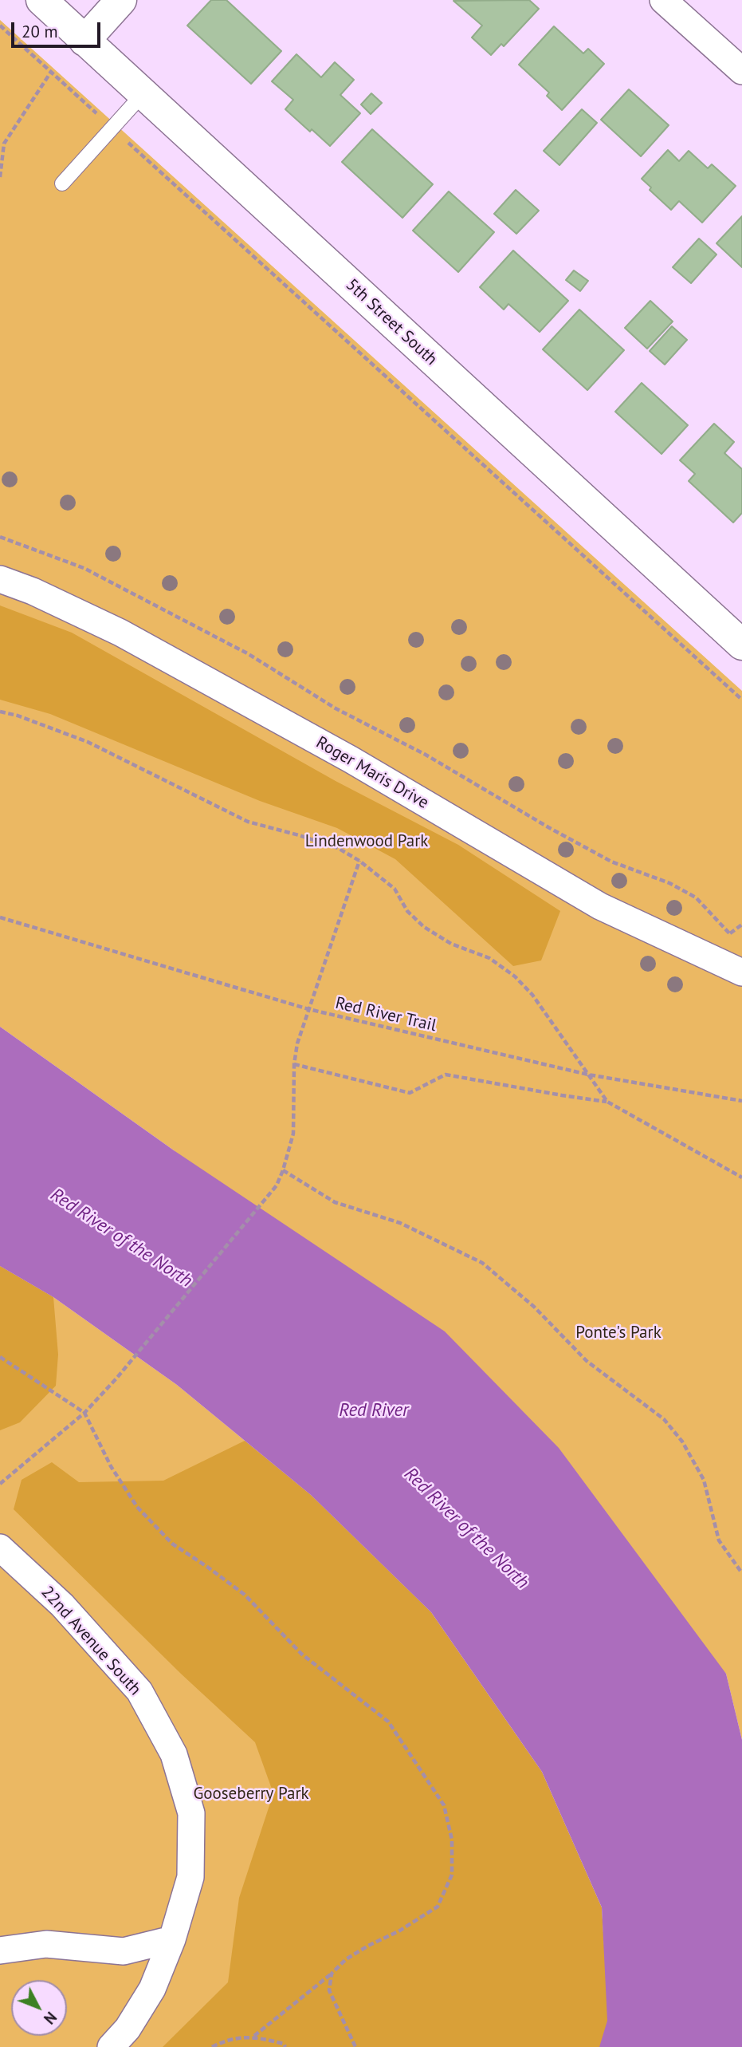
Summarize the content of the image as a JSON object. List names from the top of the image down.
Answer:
{
  "streets": {
    "street": ["5th Street South", "Roger Maris Drive", "22nd Avenue South"],
    "path": ["Red River Trail"]
  },
  "water": ["Red River of the North", "Red River"],
  "parks": ["Lindenwood Park", "Ponte's Park", "Gooseberry Park"],
  "scale_bar": "20 m",
  "north": "bottom right"
}
